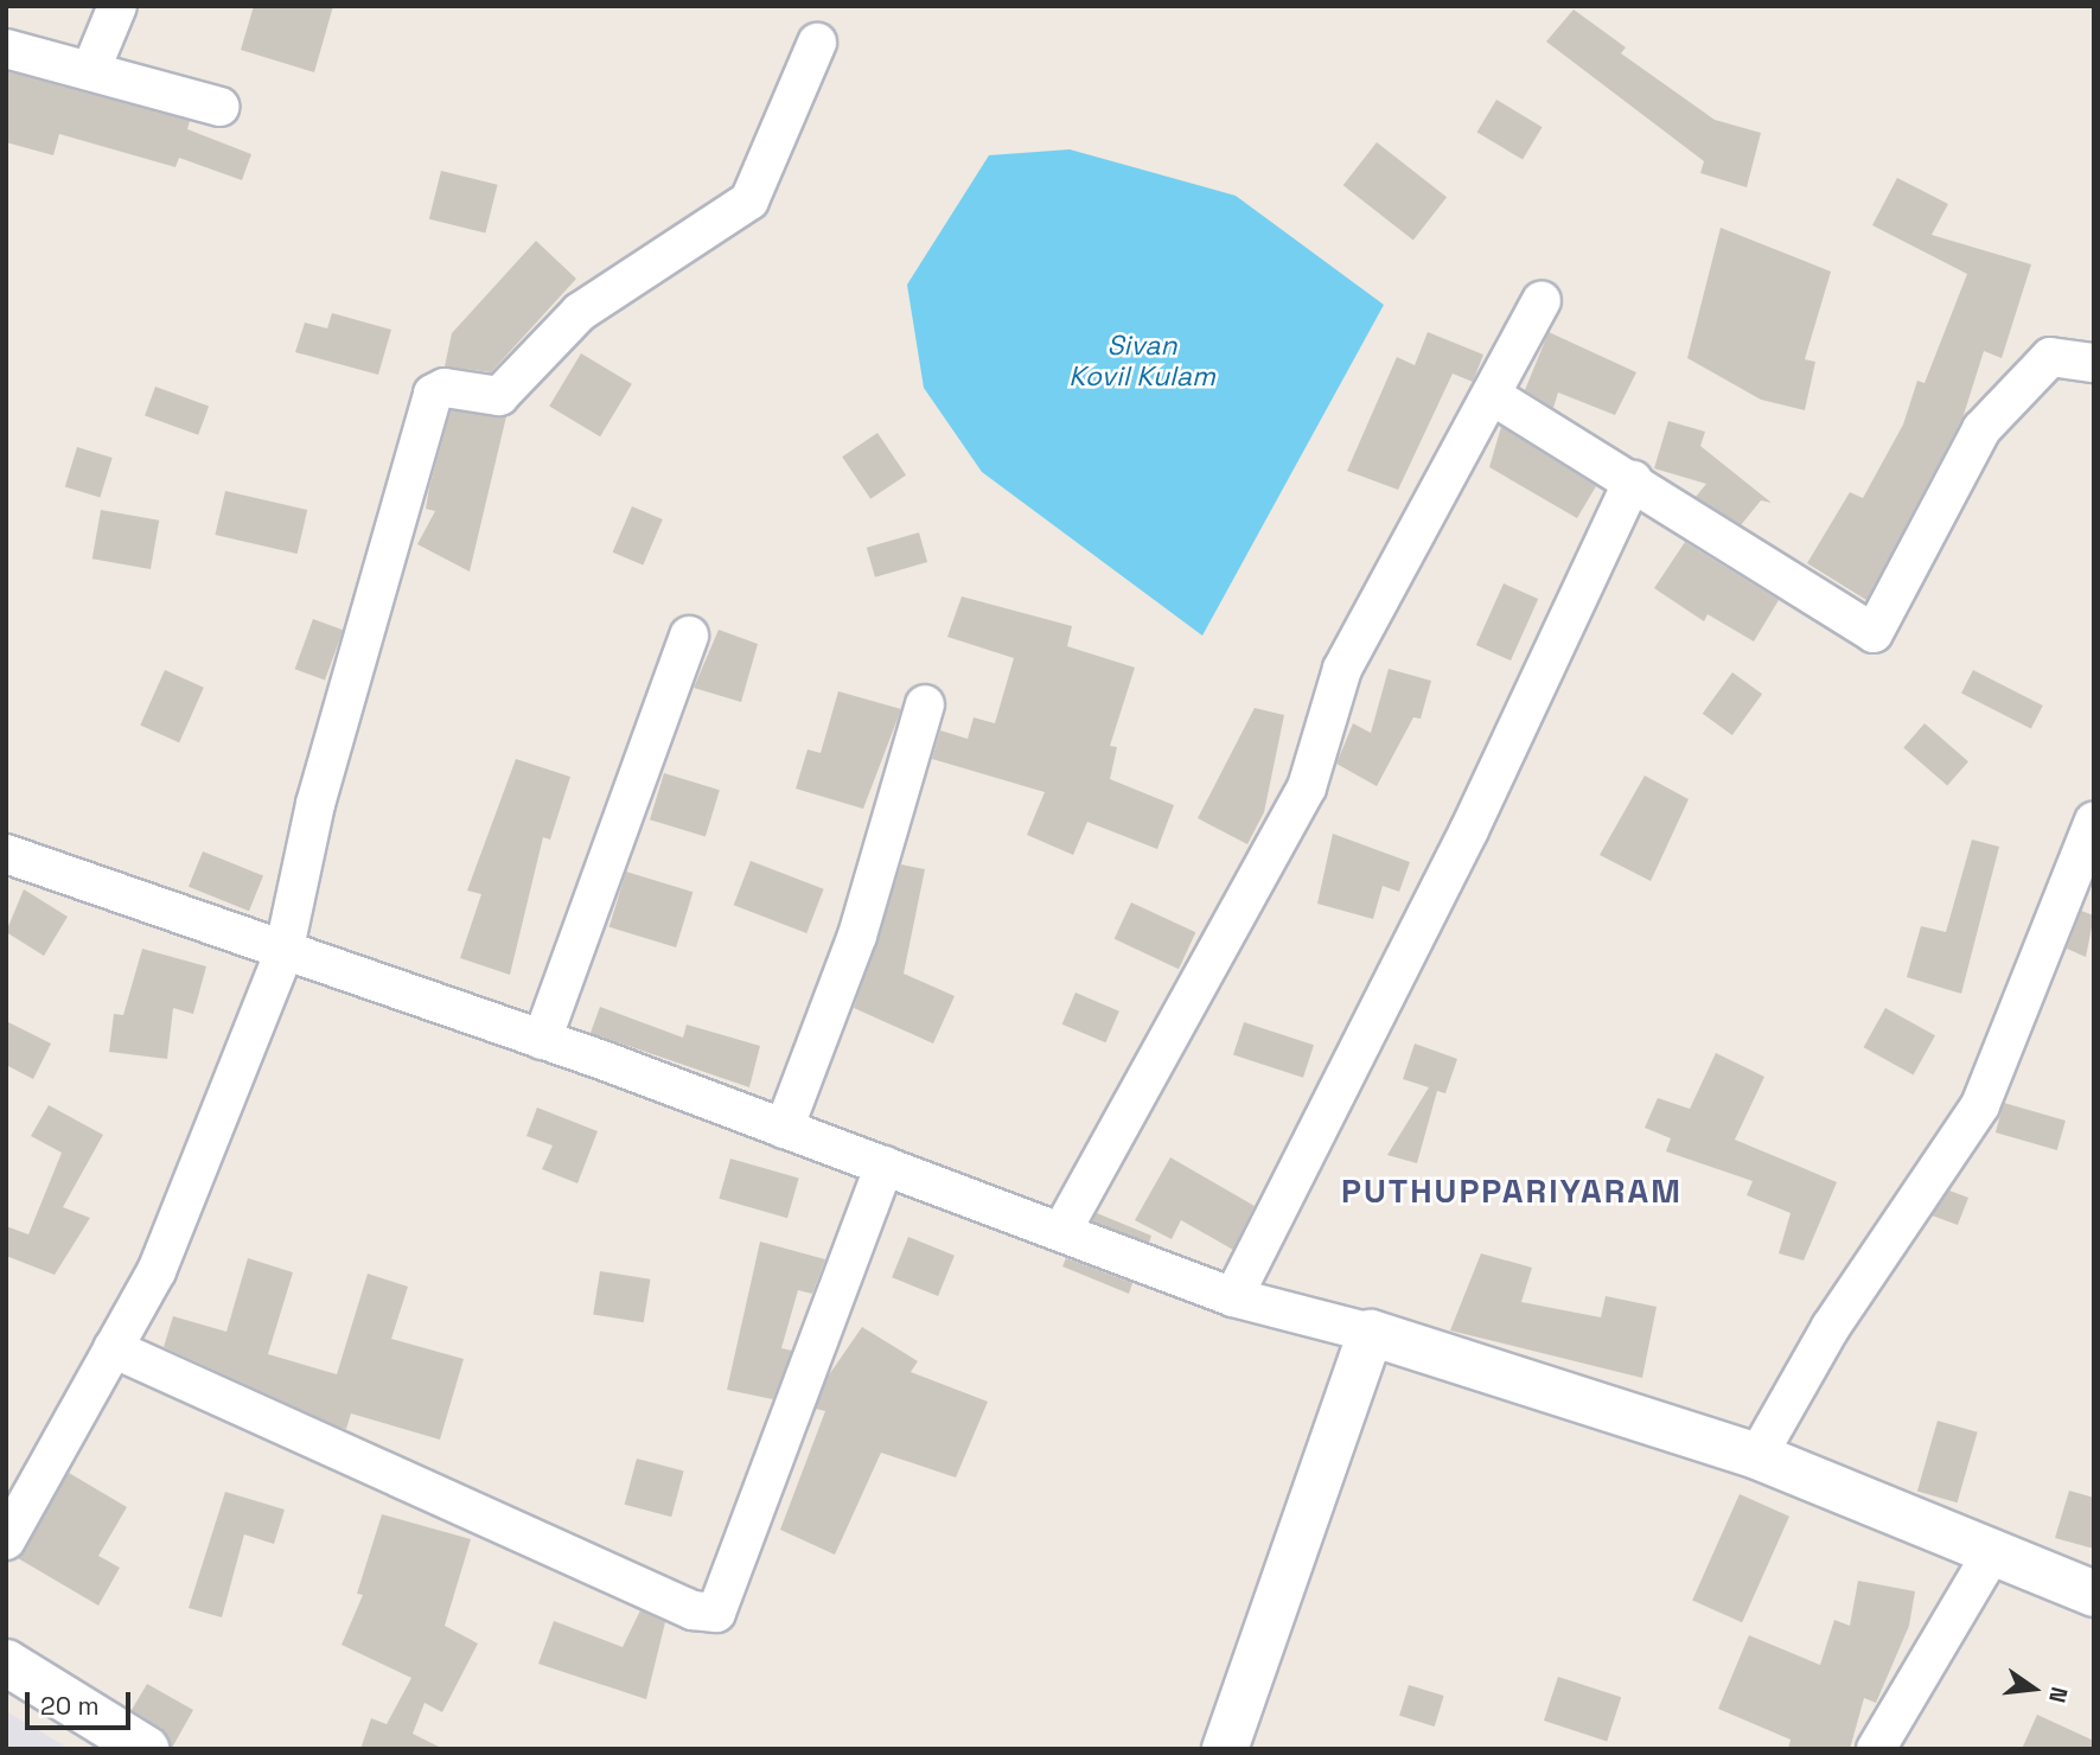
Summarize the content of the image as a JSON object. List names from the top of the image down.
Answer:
{
  "districts": ["PUTHUPPARIYARAM"],
  "water": ["Sivan Kovil Kulam"],
  "scale_bar": "20 m",
  "north": "right"
}
